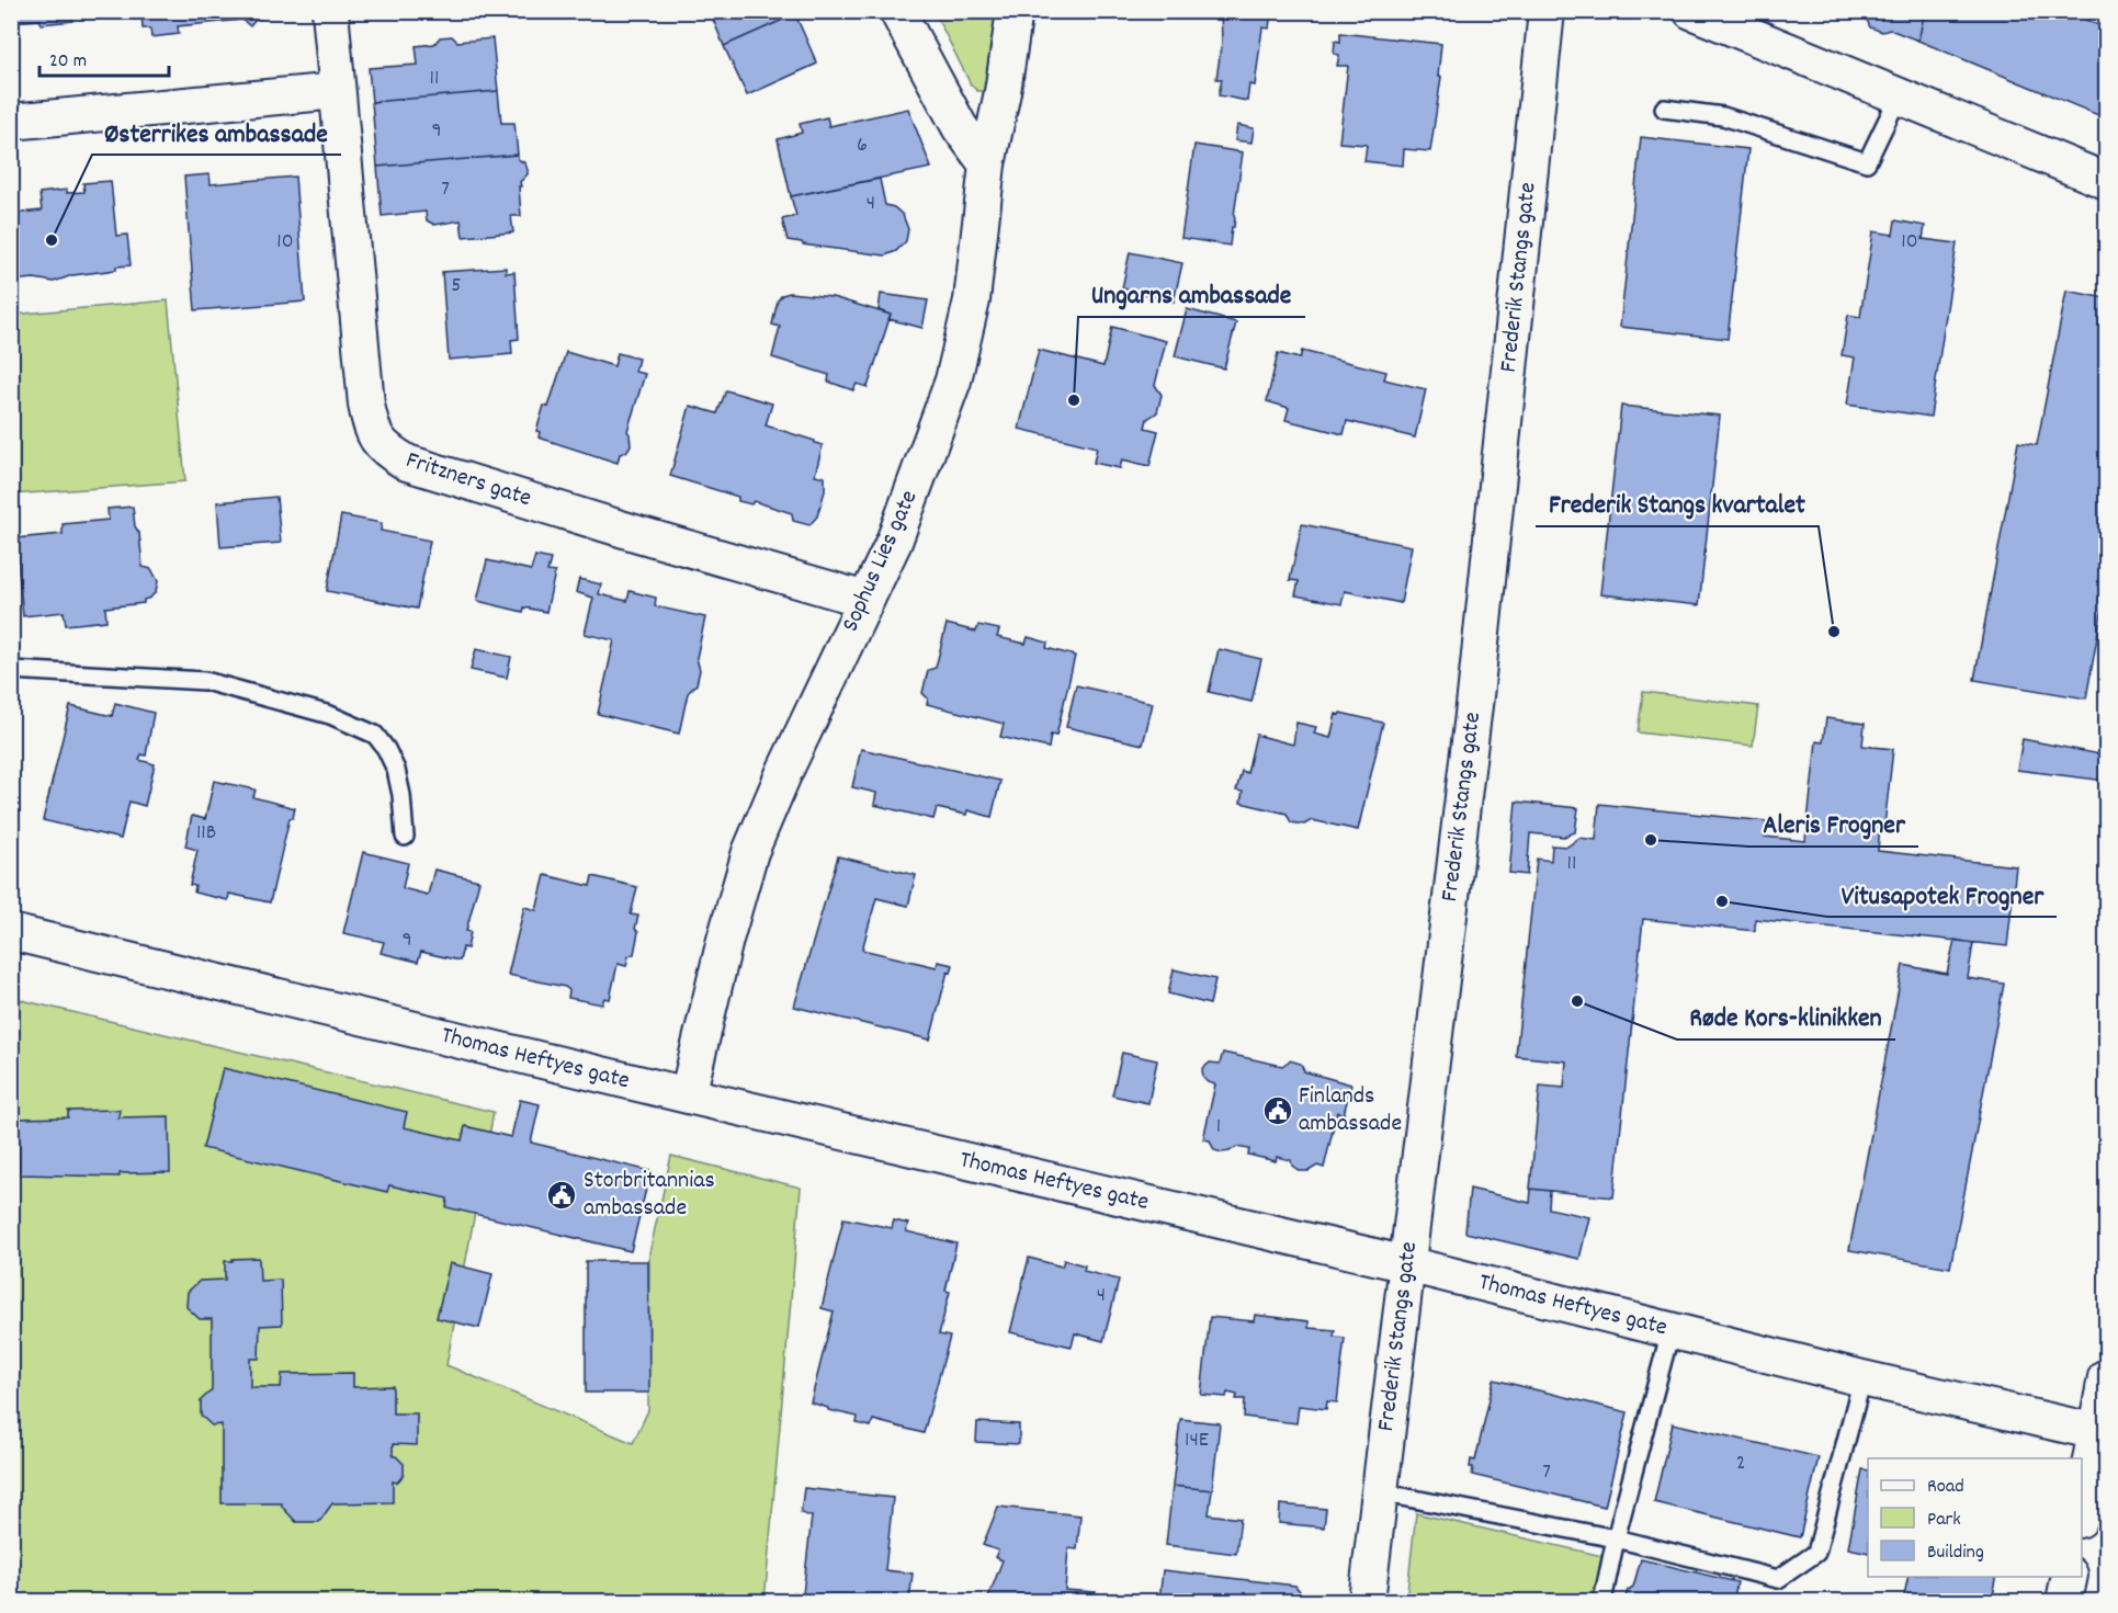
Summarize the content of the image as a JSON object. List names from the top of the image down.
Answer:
{
  "streets": {
    "street": [
      "Frederik Stangs gate",
      "Fritzners gate",
      "Sophus Lies gate",
      "Thomas Heftyes gate"
    ]
  },
  "crossings": [
    ["Frederik Stangs gate", "Thomas Heftyes gate"],
    ["Fritzners gate", "Sophus Lies gate"],
    ["Sophus Lies gate", "Thomas Heftyes gate"]
  ],
  "places": {
    "other": [
      "Østerrikes ambassade",
      "Ungarns ambassade",
      "Frederik Stangs kvartalet",
      "Aleris Frogner",
      "Vitusapotek Frogner",
      "Røde Kors-klinikken"
    ],
    "public building": ["Finlands ambassade", "Storbritannias ambassade"]
  },
  "house_numbers": [
    "11",
    "9",
    "6",
    "7",
    "4",
    "10",
    "10",
    "5",
    "11B",
    "11",
    "9",
    "1",
    "4",
    "14E",
    "2",
    "7"
  ],
  "legend": ["Road", "Park", "Building"],
  "scale_bar": "20 m"
}
